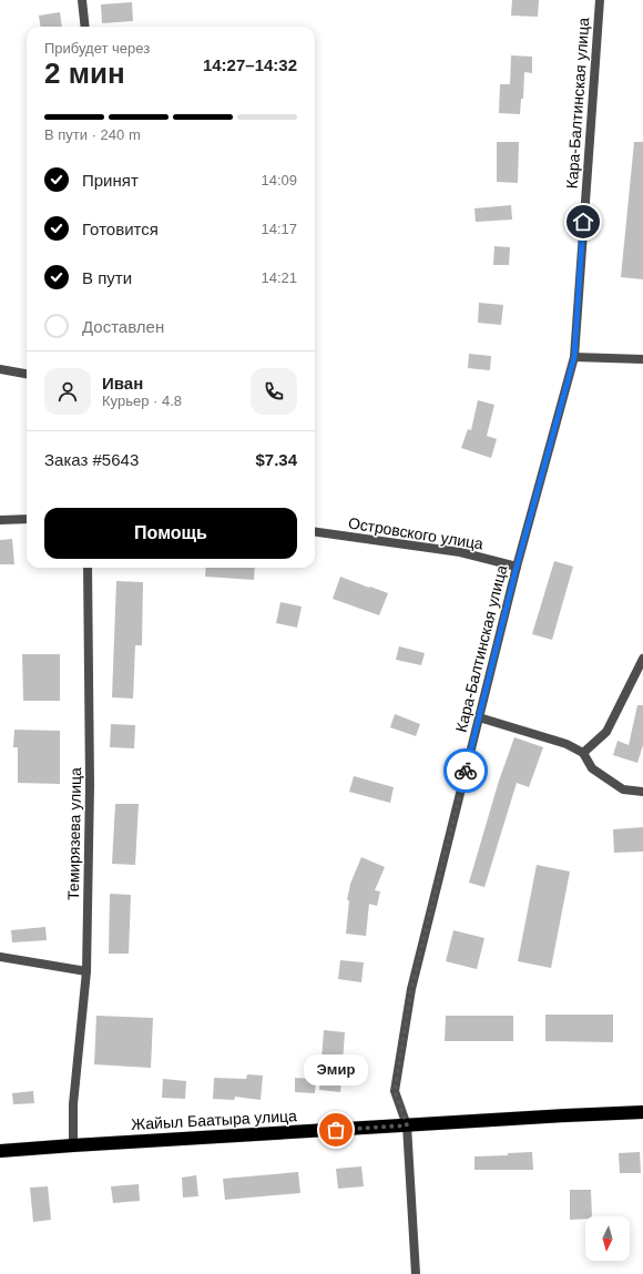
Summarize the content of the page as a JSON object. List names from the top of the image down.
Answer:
{
  "streets": {
    "highway": ["Жайыл Баатыра улица"],
    "street": ["Кара-Балтинская улица", "Островского улица", "Темирязева улица"]
  },
  "crossings": [
    ["Кара-Балтинская улица", "Островского улица"],
    ["Кара-Балтинская улица", "Жайыл Баатыра улица"],
    ["Темирязева улица", "Жайыл Баатыра улица"]
  ],
  "places": ["Эмир"],
  "north": "bottom",
  "page": {
    "heading": ["2 мин", "Прибудет через", "14:27–14:32"],
    "panel": [
      "Иван",
      "Курьер · 4.8",
      "Заказ #5643",
      "$7.34"
    ],
    "bar": "В пути · 240 m",
    "list": [
      ["Принят", "14:09"],
      ["Готовится", "14:17"],
      ["В пути", "14:21"],
      "Доставлен"
    ],
    "buttons": "Помощь",
    "bubble": "Эмир"
  }
}
